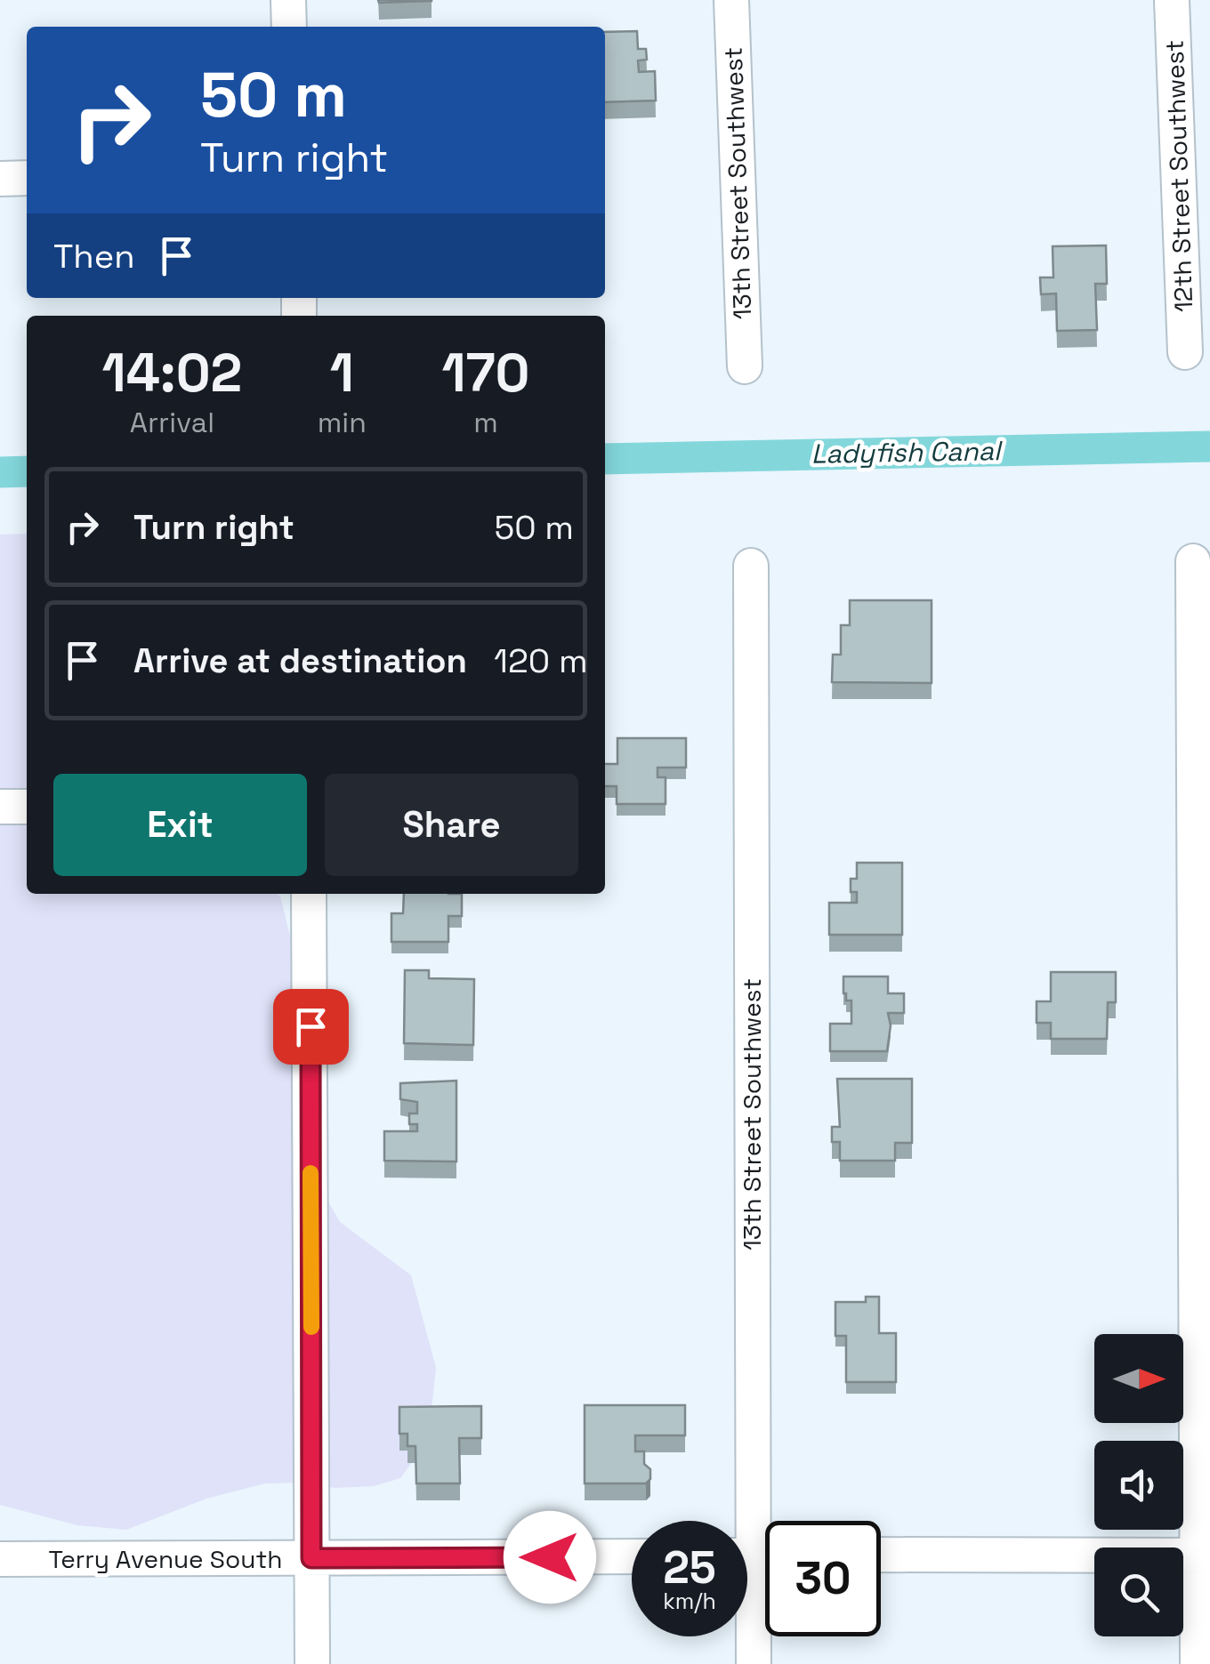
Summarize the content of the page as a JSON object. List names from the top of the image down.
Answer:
{
  "streets": {
    "street": ["12th Street Southwest", "13th Street Southwest", "Terry Avenue South"]
  },
  "water": ["Ladyfish Canal"],
  "north": "right",
  "page": {
    "turn": ["50 m", "Turn right"],
    "then": "Then",
    "eta": [
      "14:02",
      "Arrival",
      "1",
      "min",
      "170",
      "m"
    ],
    "list": [
      {
        "name": "Turn right",
        "value": "50 m"
      },
      {
        "name": "Arrive at destination",
        "value": "120 m"
      }
    ],
    "buttons": ["Exit", "Share"],
    "speed": "25 km/h",
    "limit": "30"
  }
}
